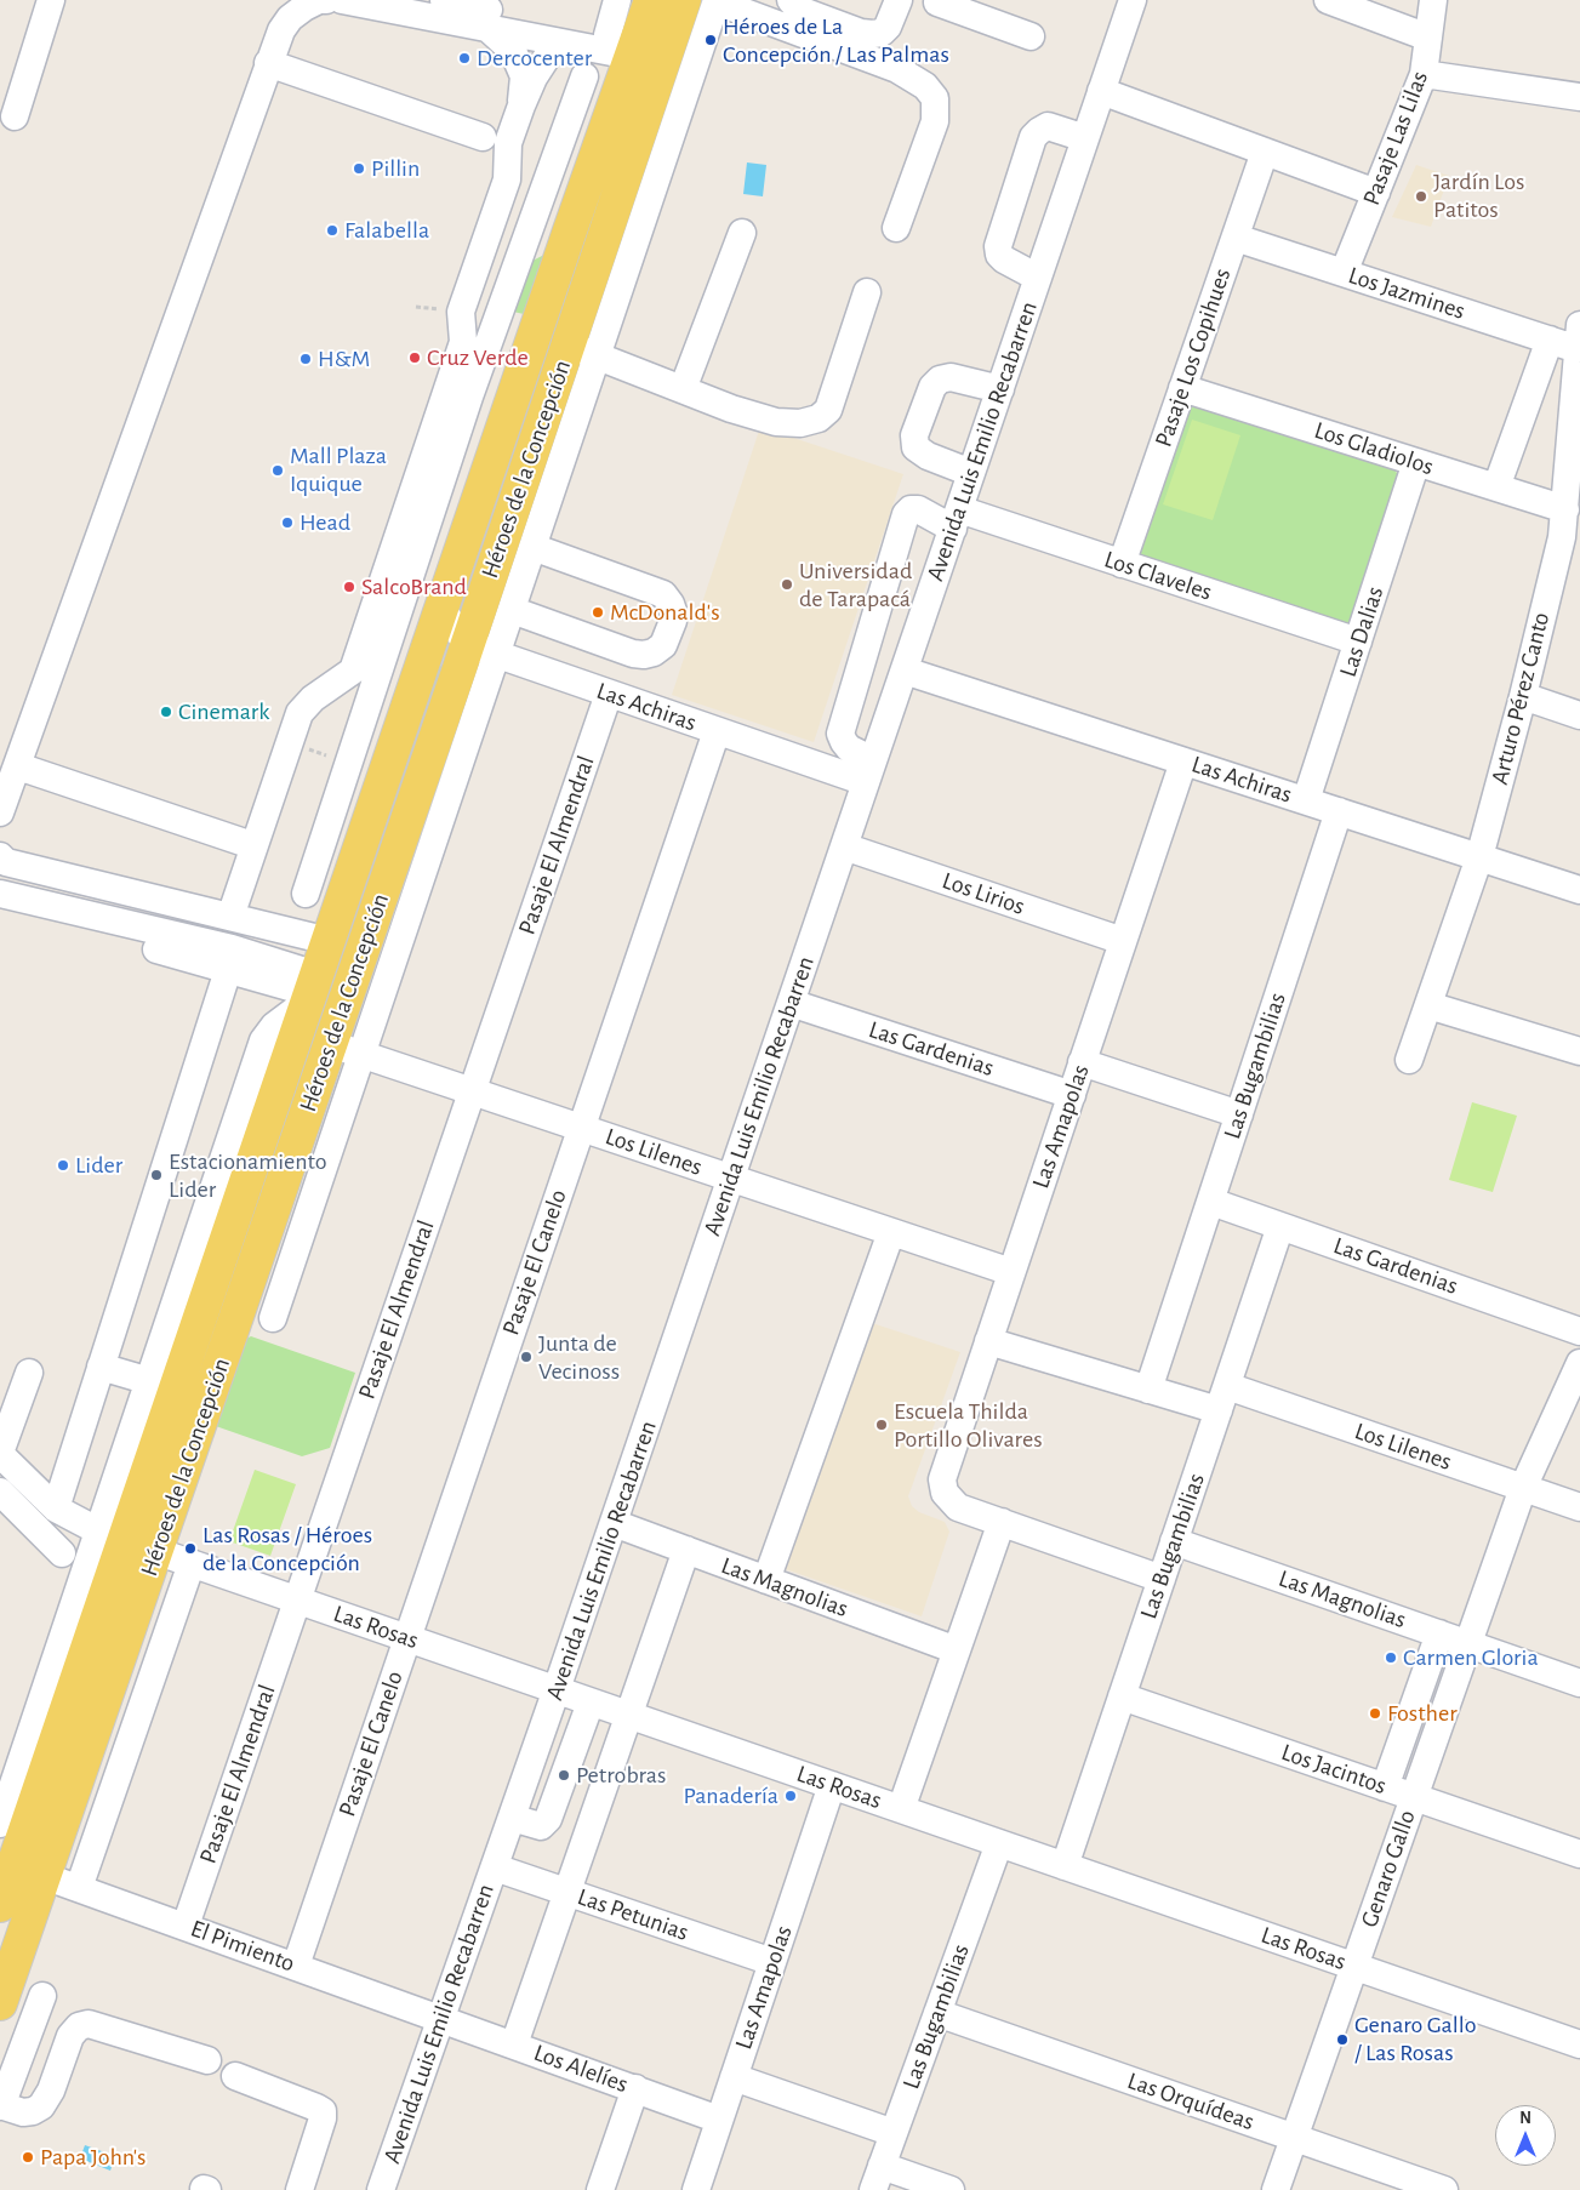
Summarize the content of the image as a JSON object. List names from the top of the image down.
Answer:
{
  "streets": {
    "main road": ["Héroes de la Concepción"],
    "street": [
      "Pasaje Las Lilas",
      "Los Jazmines",
      "Pasaje Los Copihues",
      "Avenida Luis Emilio Recabarren",
      "Los Gladiolos",
      "Los Claveles",
      "Las Dalias",
      "Arturo Pérez Canto",
      "Las Achiras",
      "Pasaje El Almendral",
      "Los Lirios",
      "Las Gardenias",
      "Las Bugambilias",
      "Las Amapolas",
      "Los Lilenes",
      "Pasaje El Canelo",
      "Las Magnolias",
      "Las Rosas",
      "Los Jacintos",
      "Genaro Gallo",
      "Las Petunias",
      "El Pimiento",
      "Los Alelíes",
      "Las Orquídeas"
    ]
  },
  "crossings": [
    ["Pasaje Las Lilas", "Los Jazmines"],
    ["Los Jazmines", "Pasaje Los Copihues"],
    ["Los Jazmines", "Arturo Pérez Canto"],
    ["Pasaje Los Copihues", "Los Gladiolos"],
    ["Pasaje Los Copihues", "Los Claveles"],
    ["Avenida Luis Emilio Recabarren", "Los Claveles"],
    ["Avenida Luis Emilio Recabarren", "Las Achiras"],
    ["Avenida Luis Emilio Recabarren", "Los Lirios"],
    ["Avenida Luis Emilio Recabarren", "Las Gardenias"],
    ["Avenida Luis Emilio Recabarren", "Los Lilenes"],
    ["Avenida Luis Emilio Recabarren", "Las Magnolias"],
    ["Avenida Luis Emilio Recabarren", "Las Rosas"],
    ["Avenida Luis Emilio Recabarren", "Las Petunias"],
    ["Avenida Luis Emilio Recabarren", "El Pimiento"],
    ["Avenida Luis Emilio Recabarren", "Los Alelíes"],
    ["Los Gladiolos", "Las Dalias"],
    ["Los Gladiolos", "Arturo Pérez Canto"],
    ["Héroes de la Concepción", "Las Achiras"],
    ["Héroes de la Concepción", "Los Lilenes"],
    ["Héroes de la Concepción", "Las Rosas"],
    ["Héroes de la Concepción", "El Pimiento"],
    ["Los Claveles", "Las Dalias"],
    ["Los Claveles", "Las Achiras"],
    ["Las Dalias", "Las Achiras"],
    ["Arturo Pérez Canto", "Las Achiras"],
    ["Las Achiras", "Pasaje El Almendral"],
    ["Las Achiras", "Las Bugambilias"],
    ["Las Achiras", "Las Amapolas"],
    ["Las Achiras", "Pasaje El Canelo"],
    ["Pasaje El Almendral", "Los Lilenes"],
    ["Pasaje El Almendral", "Las Rosas"],
    ["Pasaje El Almendral", "El Pimiento"],
    ["Los Lirios", "Las Amapolas"],
    ["Las Gardenias", "Las Bugambilias"],
    ["Las Gardenias", "Las Amapolas"],
    ["Las Bugambilias", "Los Lilenes"],
    ["Las Bugambilias", "Las Magnolias"],
    ["Las Bugambilias", "Las Rosas"],
    ["Las Bugambilias", "Los Jacintos"],
    ["Las Bugambilias", "Las Orquídeas"],
    ["Las Amapolas", "Los Lilenes"],
    ["Las Amapolas", "Las Rosas"],
    ["Las Amapolas", "Las Petunias"],
    ["Las Amapolas", "Los Alelíes"],
    ["Los Lilenes", "Pasaje El Canelo"],
    ["Los Lilenes", "Genaro Gallo"],
    ["Pasaje El Canelo", "Las Rosas"],
    ["Pasaje El Canelo", "El Pimiento"],
    ["Las Magnolias", "Genaro Gallo"],
    ["Las Rosas", "Genaro Gallo"],
    ["Los Jacintos", "Genaro Gallo"],
    ["Genaro Gallo", "Las Orquídeas"],
    ["El Pimiento", "Los Alelíes"]
  ],
  "places": [
    "Héroes de La Concepción / Las Palmas",
    "Dercocenter",
    "Pillin",
    "Jardín Los Patitos",
    "Falabella",
    "Cruz Verde",
    "H&M",
    "Mall Plaza Iquique",
    "Head",
    "Universidad de Tarapacá",
    "SalcoBrand",
    "McDonald's",
    "Cinemark",
    "Lider",
    "Estacionamiento Lider",
    "Junta de Vecinoss",
    "Escuela Thilda Portillo Olivares",
    "Las Rosas / Héroes de la Concepción",
    "Carmen Gloria",
    "Fosther",
    "Petrobras",
    "Panadería",
    "Genaro Gallo / Las Rosas",
    "Papa John's"
  ],
  "north": "top"
}
